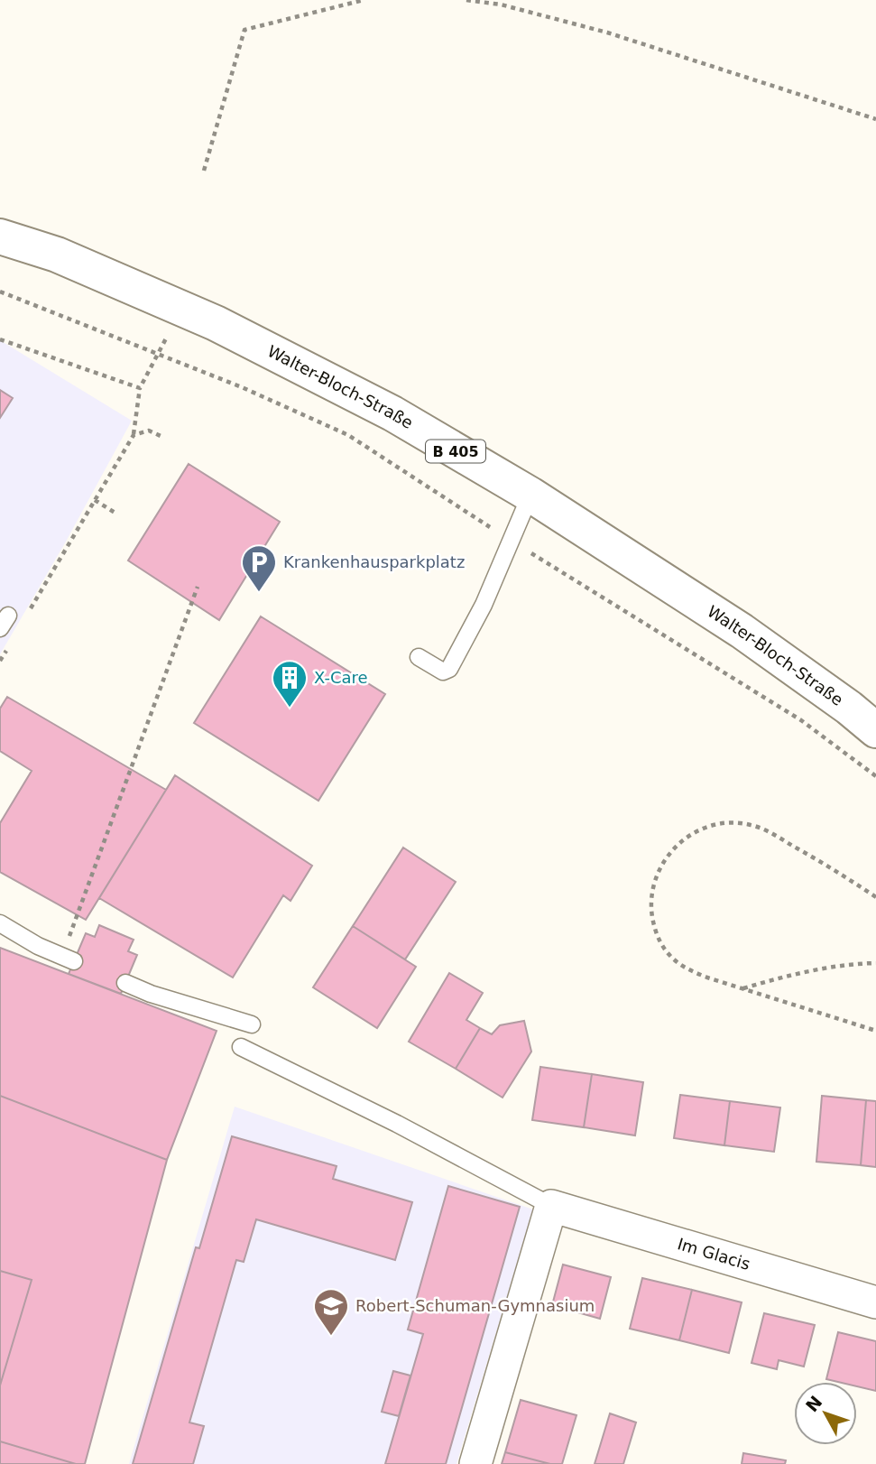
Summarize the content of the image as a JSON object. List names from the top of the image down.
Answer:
{
  "streets": {
    "main road": ["Walter-Bloch-Straße", "B 405"],
    "street": ["Im Glacis"]
  },
  "places": {
    "parking": ["Krankenhausparkplatz"],
    "building": ["X-Care"],
    "school or university": ["Robert-Schuman-Gymnasium"]
  },
  "north": "top left"
}
